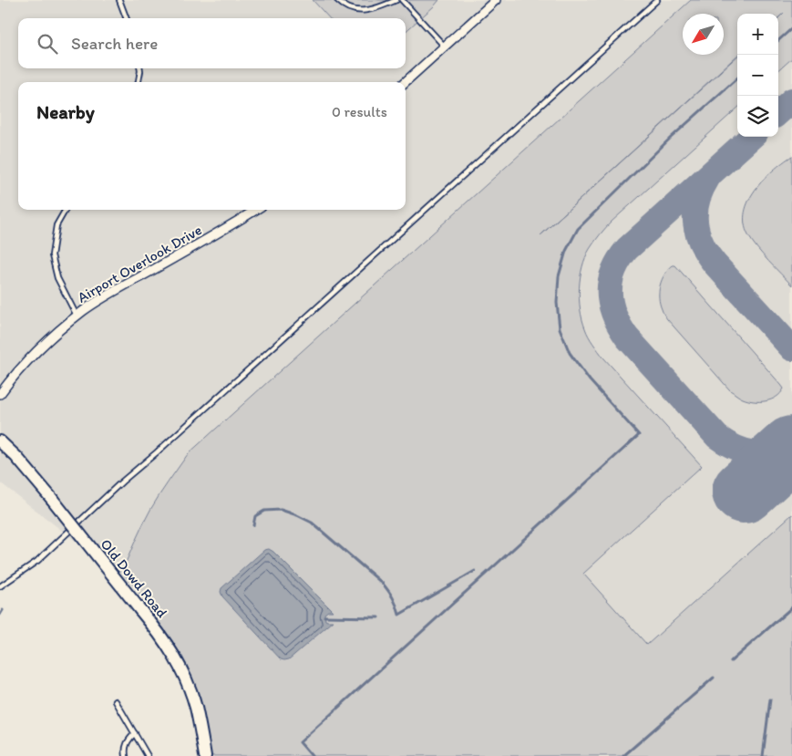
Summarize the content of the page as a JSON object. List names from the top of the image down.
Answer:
{
  "streets": {
    "street": ["Airport Overlook Drive", "Old Dowd Road"]
  },
  "north": "bottom left",
  "page": {
    "map_buttons": ["+", "−"],
    "search": "Search here",
    "heading": ["Nearby", "0 results"]
  }
}
